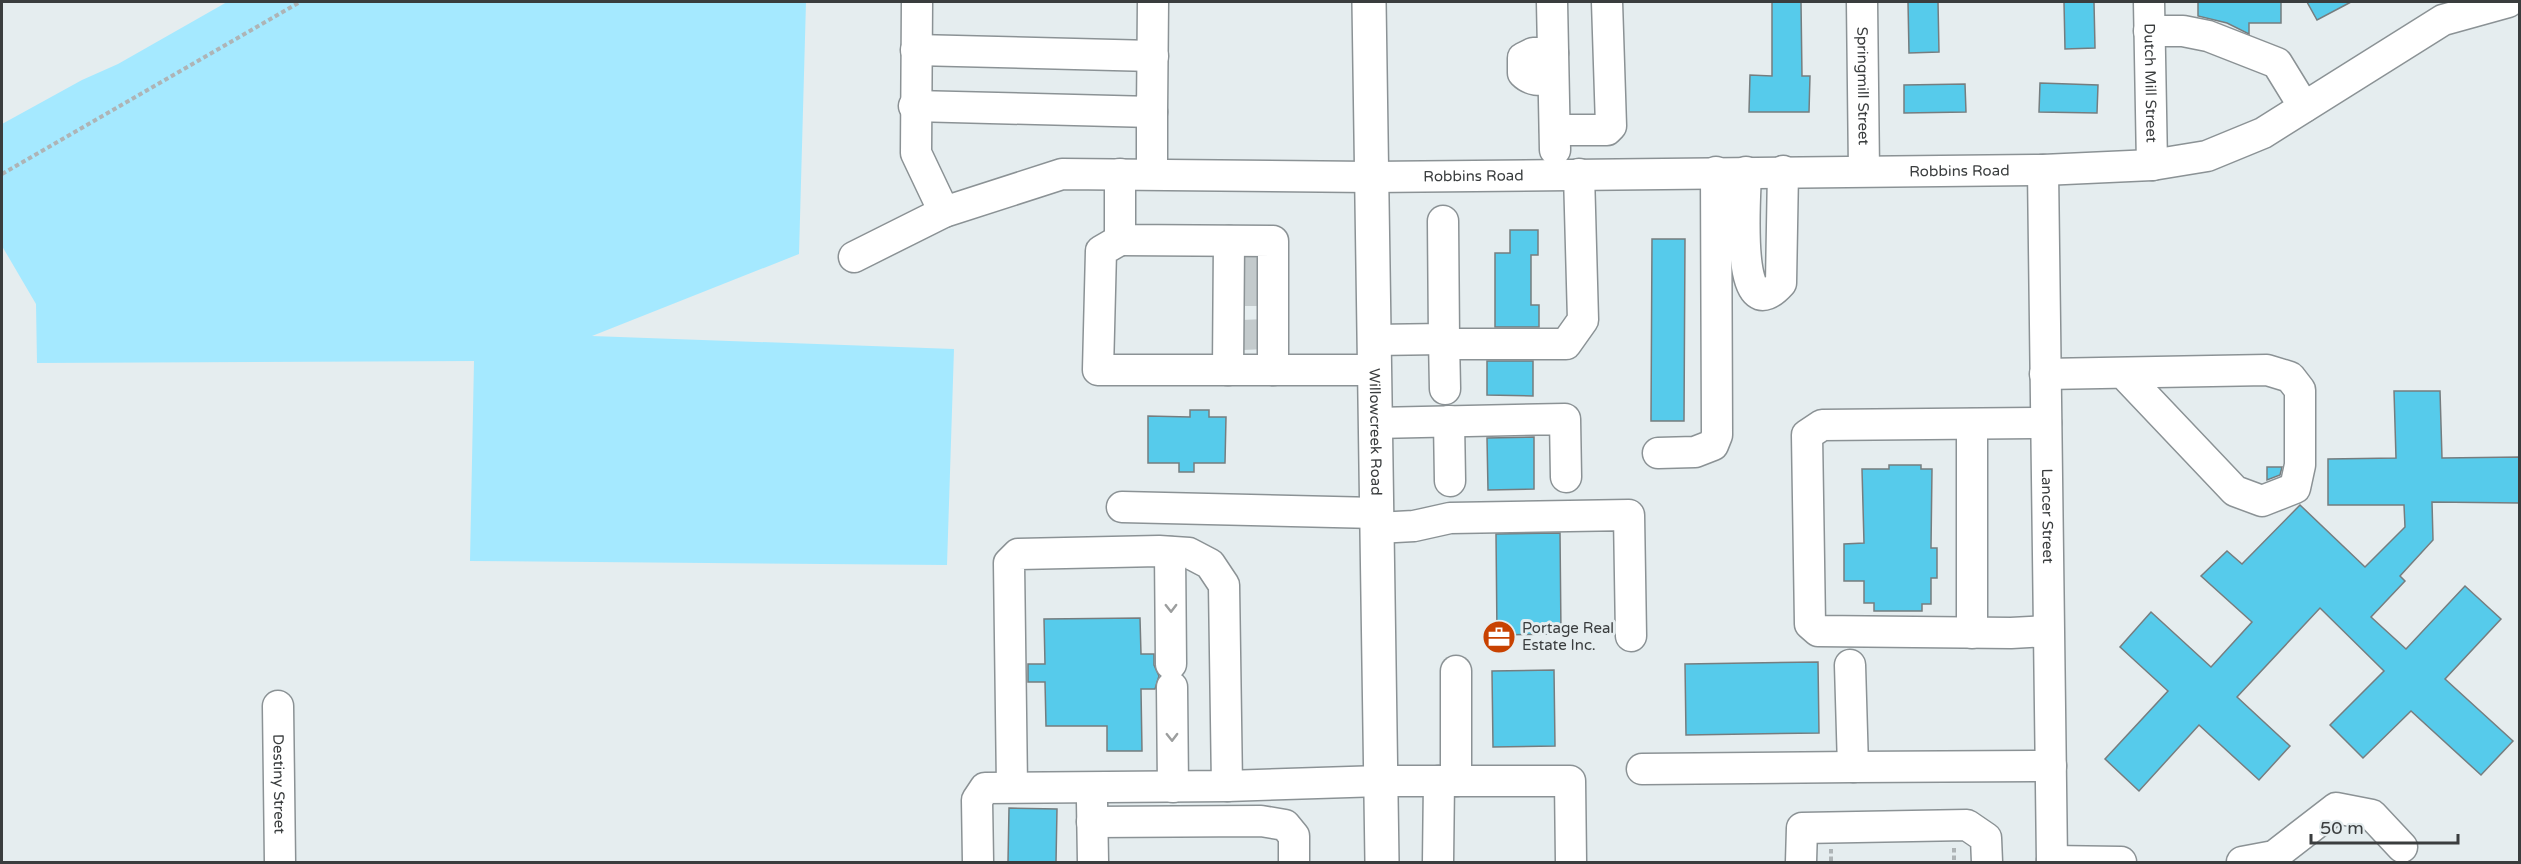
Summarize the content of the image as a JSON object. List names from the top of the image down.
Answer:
{
  "streets": {
    "main road": ["Willowcreek Road"],
    "street": [
      "Dutch Mill Street",
      "Springmill Street",
      "Robbins Road",
      "Lancer Street",
      "Destiny Street"
    ]
  },
  "crossings": [
    ["Dutch Mill Street", "Robbins Road"],
    ["Springmill Street", "Robbins Road"],
    ["Robbins Road", "Willowcreek Road"],
    ["Robbins Road", "Lancer Street"]
  ],
  "places": {
    "office": ["Portage Real Estate Inc."]
  },
  "scale_bar": "50 m"
}
